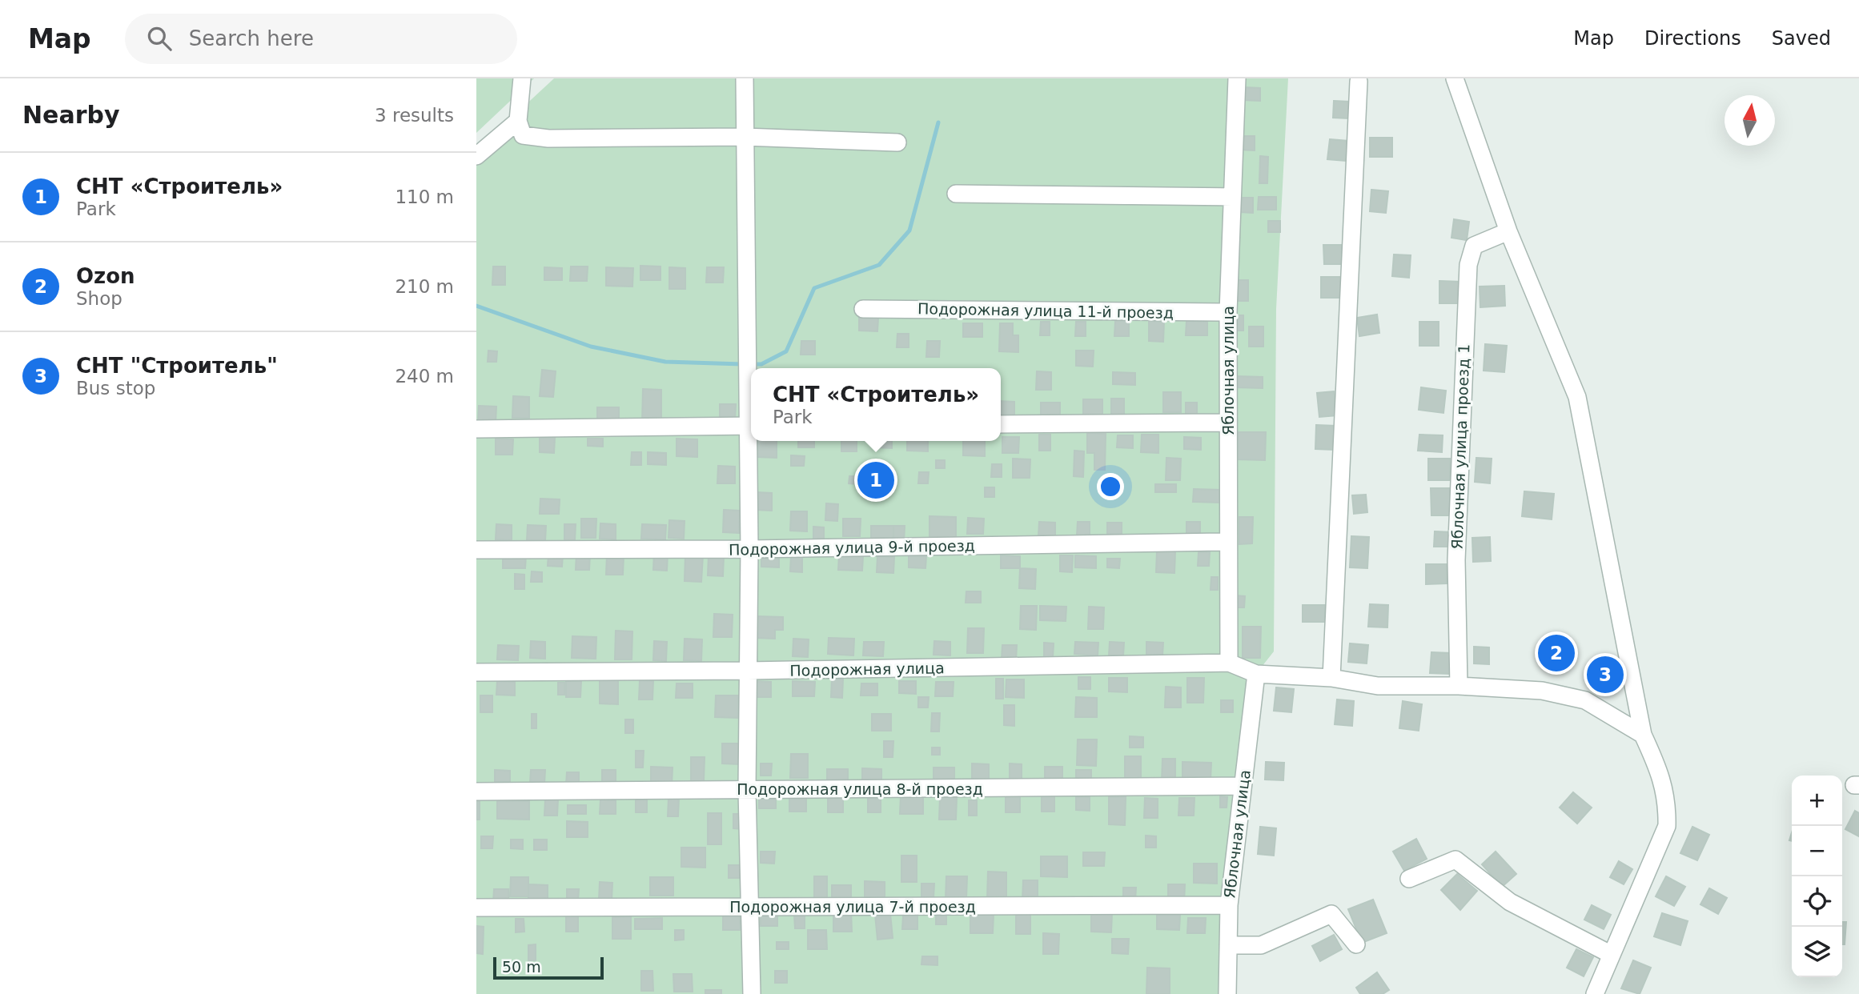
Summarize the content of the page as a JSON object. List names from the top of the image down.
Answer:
{
  "streets": {
    "street": [
      "Подорожная улица 11-й проезд",
      "Яблочная улица",
      "Яблочная улица проезд 1",
      "Подорожная улица 9-й проезд",
      "Подорожная улица",
      "Подорожная улица 8-й проезд",
      "Подорожная улица 7-й проезд"
    ]
  },
  "crossings": [
    ["Подорожная улица 11-й проезд", "Яблочная улица"],
    ["Яблочная улица", "Подорожная улица 9-й проезд"],
    ["Яблочная улица", "Подорожная улица"],
    ["Яблочная улица", "Подорожная улица 8-й проезд"],
    ["Яблочная улица", "Подорожная улица 7-й проезд"],
    ["Яблочная улица проезд 1", "Подорожная улица"]
  ],
  "scale_bar": "50 m",
  "north": "top",
  "page": {
    "header": "Map",
    "search": "Search here",
    "nav": ["Map", "Directions", "Saved"],
    "heading": ["Nearby", "3 results"],
    "list": [
      {
        "mark": "1",
        "name": "СНТ «Строитель»",
        "note": "Park",
        "value": "110 m"
      },
      {
        "mark": "2",
        "name": "Ozon",
        "note": "Shop",
        "value": "210 m"
      },
      {
        "mark": "3",
        "name": "СНТ \"Строитель\"",
        "note": "Bus stop",
        "value": "240 m"
      }
    ],
    "popup": ["СНТ «Строитель»", "Park"],
    "pins": ["1", "2", "3"],
    "map_buttons": ["+", "−"],
    "scale": "50 m"
  }
}
